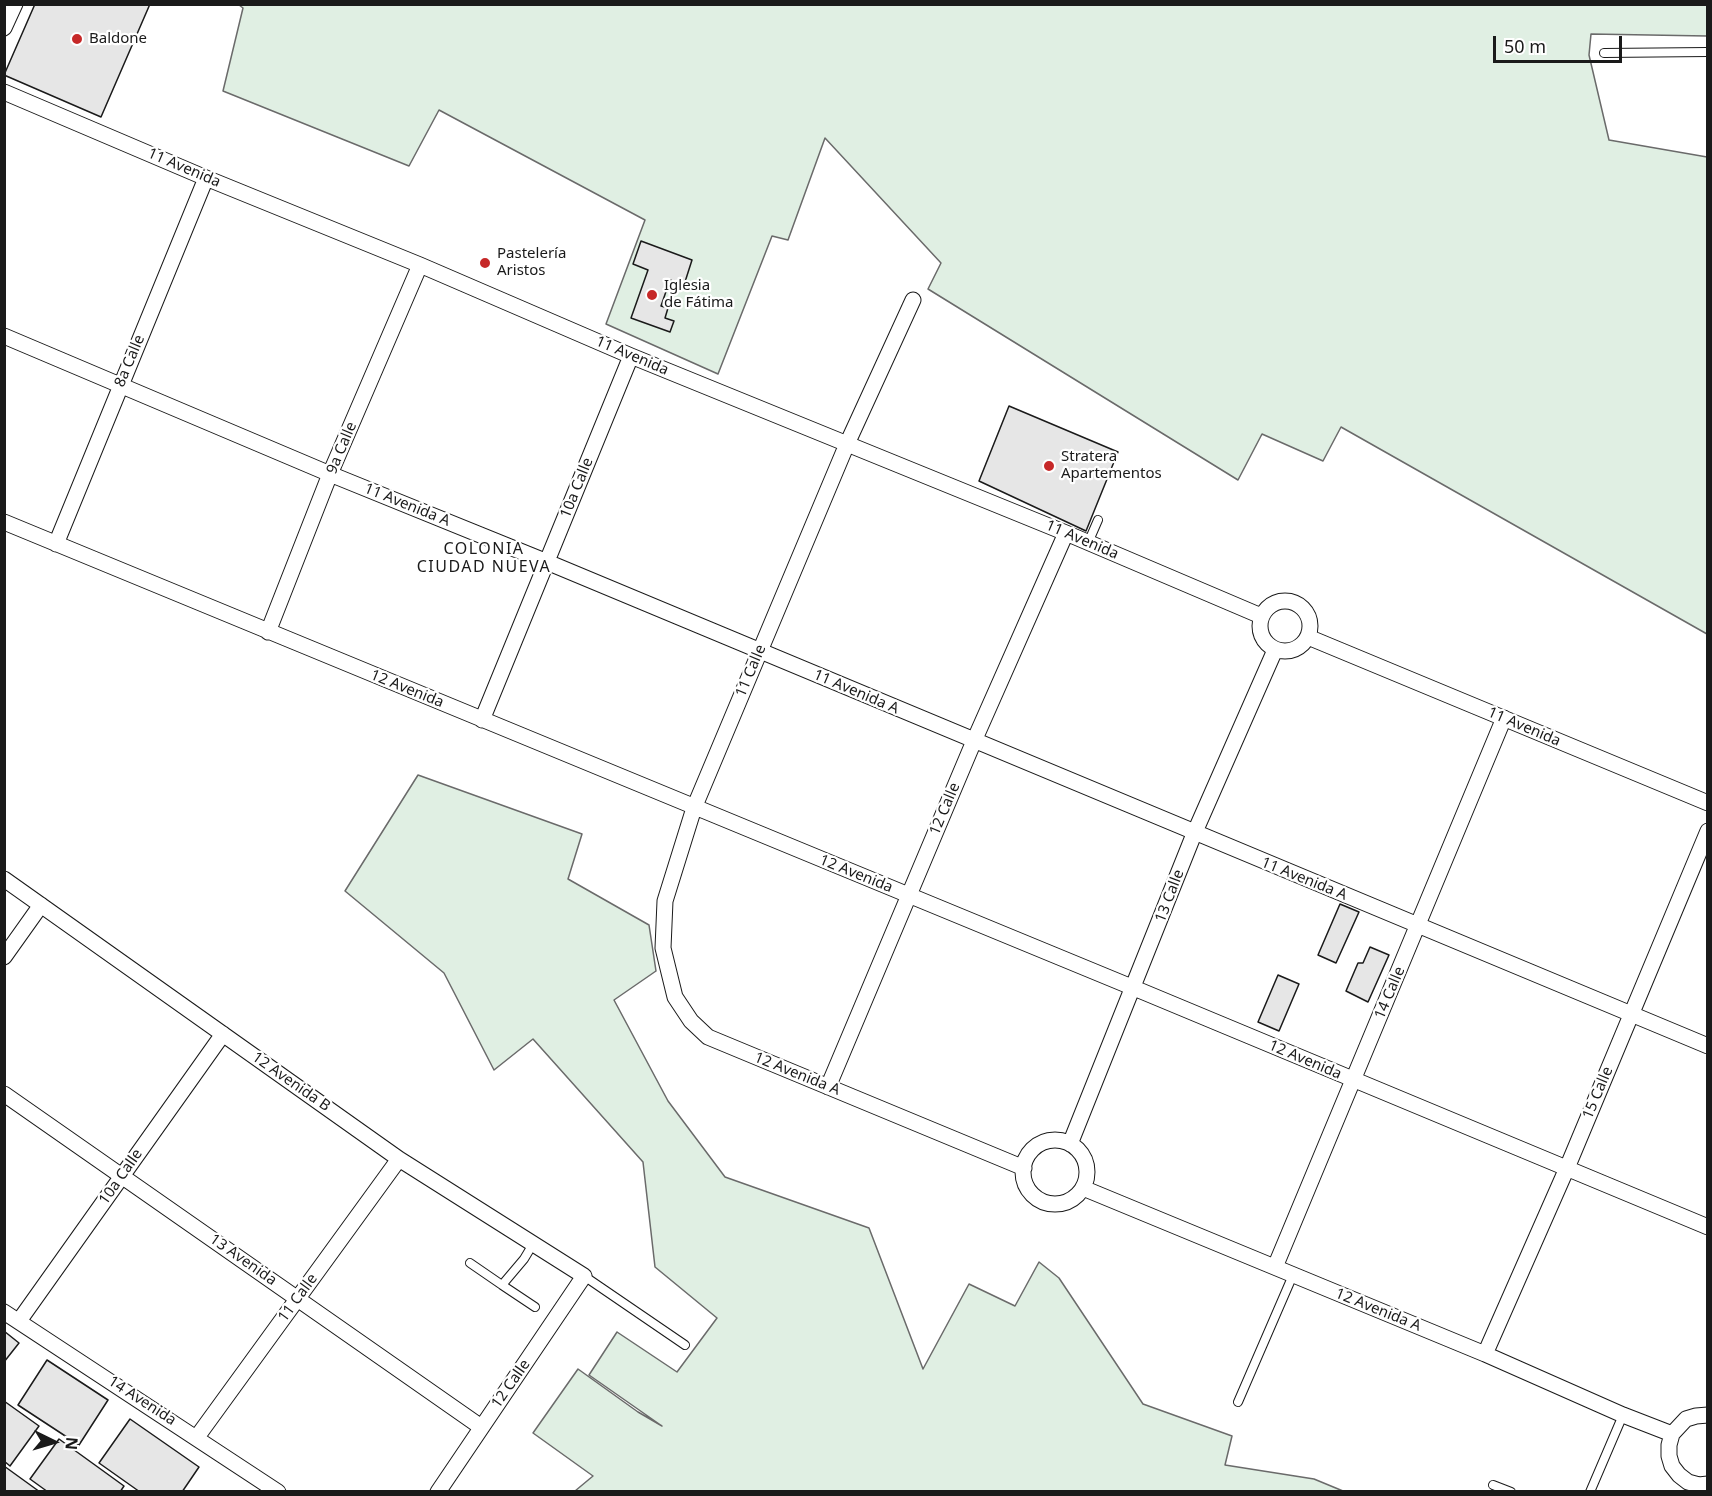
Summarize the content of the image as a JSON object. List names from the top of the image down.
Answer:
{
  "streets": {
    "street": [
      "11 Avenida",
      "8a Calle",
      "9a Calle",
      "10a Calle",
      "11 Avenida A",
      "11 Calle",
      "12 Avenida",
      "12 Calle",
      "13 Calle",
      "14 Calle",
      "12 Avenida A",
      "12 Avenida B",
      "15 Calle",
      "13 Avenida",
      "14 Avenida"
    ]
  },
  "crossings": [
    ["11 Avenida", "8a Calle"],
    ["11 Avenida", "9a Calle"],
    ["11 Avenida", "10a Calle"],
    ["11 Avenida", "11 Calle"],
    ["11 Avenida", "12 Calle"],
    ["11 Avenida", "13 Calle"],
    ["11 Avenida", "14 Calle"],
    ["8a Calle", "11 Avenida A"],
    ["8a Calle", "12 Avenida"],
    ["9a Calle", "11 Avenida A"],
    ["9a Calle", "12 Avenida"],
    ["10a Calle", "11 Avenida A"],
    ["10a Calle", "12 Avenida"],
    ["10a Calle", "12 Avenida B"],
    ["10a Calle", "13 Avenida"],
    ["10a Calle", "14 Avenida"],
    ["11 Avenida A", "11 Calle"],
    ["11 Avenida A", "12 Calle"],
    ["11 Avenida A", "13 Calle"],
    ["11 Avenida A", "14 Calle"],
    ["11 Avenida A", "15 Calle"],
    ["11 Calle", "12 Avenida"],
    ["11 Calle", "12 Avenida A"],
    ["11 Calle", "12 Avenida B"],
    ["11 Calle", "13 Avenida"],
    ["11 Calle", "14 Avenida"],
    ["12 Avenida", "12 Calle"],
    ["12 Avenida", "13 Calle"],
    ["12 Avenida", "14 Calle"],
    ["12 Avenida", "15 Calle"],
    ["12 Calle", "12 Avenida A"],
    ["12 Calle", "12 Avenida B"],
    ["12 Calle", "13 Avenida"],
    ["13 Calle", "12 Avenida A"],
    ["14 Calle", "12 Avenida A"],
    ["12 Avenida A", "15 Calle"]
  ],
  "districts": ["COLONIA CIUDAD NUEVA"],
  "places": [
    "Baldone",
    "Pastelería Aristos",
    "Iglesia de Fátima",
    "Stratera Apartementos"
  ],
  "scale_bar": "50 m",
  "north": "right"
}
